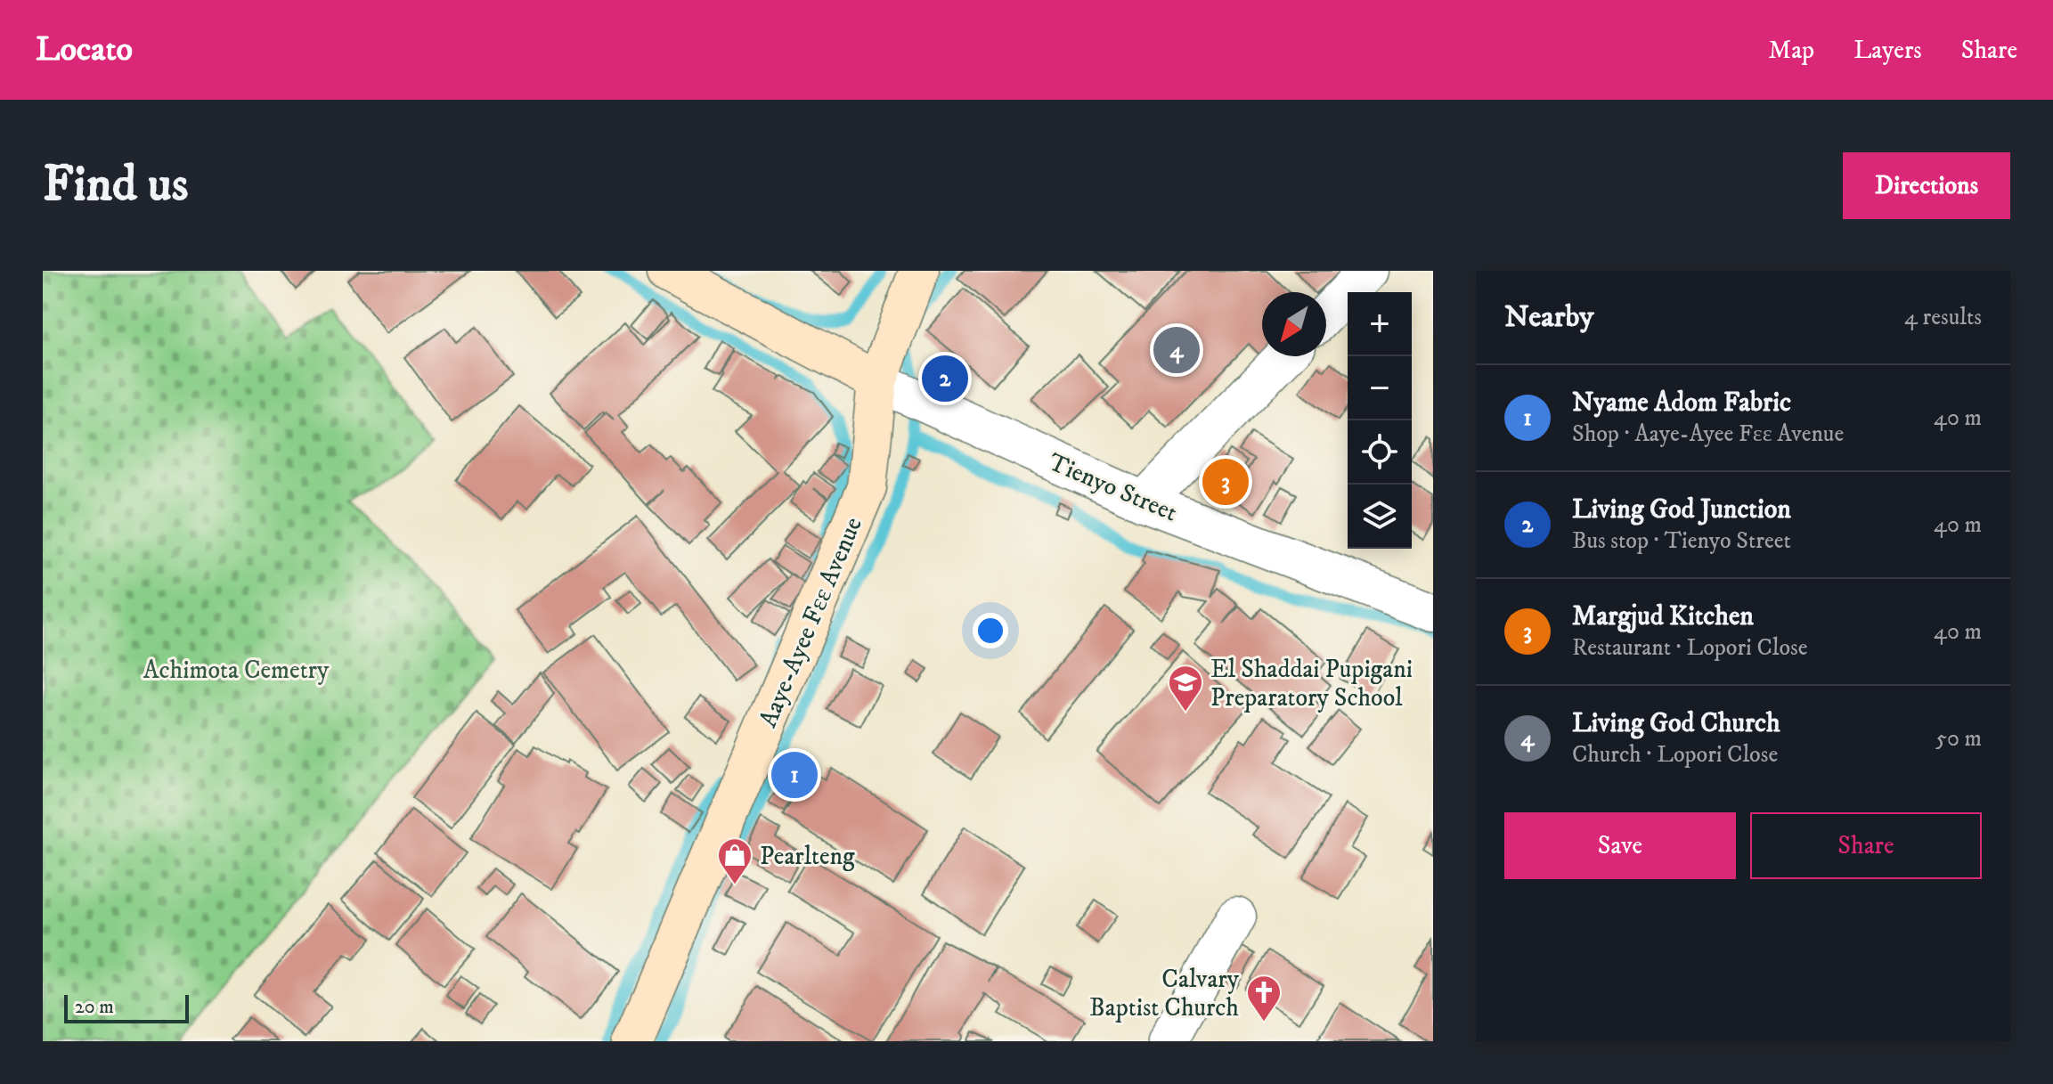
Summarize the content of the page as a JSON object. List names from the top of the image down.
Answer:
{
  "streets": {
    "street": ["Tienyo Street", "Aaye-Ayee Fɛɛ Avenue"]
  },
  "crossings": [
    ["Tienyo Street", "Aaye-Ayee Fɛɛ Avenue"]
  ],
  "parks": ["Achimota Cemetry"],
  "places": {
    "school or university": ["El Shaddai Pupigani Preparatory School"],
    "shop": ["Pearlteng"],
    "church": ["Calvary Baptist Church"]
  },
  "scale_bar": "20 m",
  "north": "bottom left",
  "page": {
    "header": "Locato",
    "nav": ["Map", "Layers", "Share"],
    "buttons": [
      "Directions",
      ["Save", "Share"]
    ],
    "title": "Find us",
    "heading": ["Nearby", "4 results"],
    "map_buttons": ["+", "−"],
    "pins": [
      "4",
      "2",
      "3",
      "1"
    ],
    "list": [
      {
        "mark": "1",
        "name": "Nyame Adom Fabric",
        "note": "Shop · Aaye-Ayee Fɛɛ Avenue",
        "value": "40 m"
      },
      {
        "mark": "2",
        "name": "Living God Junction",
        "note": "Bus stop · Tienyo Street",
        "value": "40 m"
      },
      {
        "mark": "3",
        "name": "Margjud Kitchen",
        "note": "Restaurant · Lopori Close",
        "value": "40 m"
      },
      {
        "mark": "4",
        "name": "Living God Church",
        "note": "Church · Lopori Close",
        "value": "50 m"
      }
    ],
    "scale": "20 m"
  }
}
